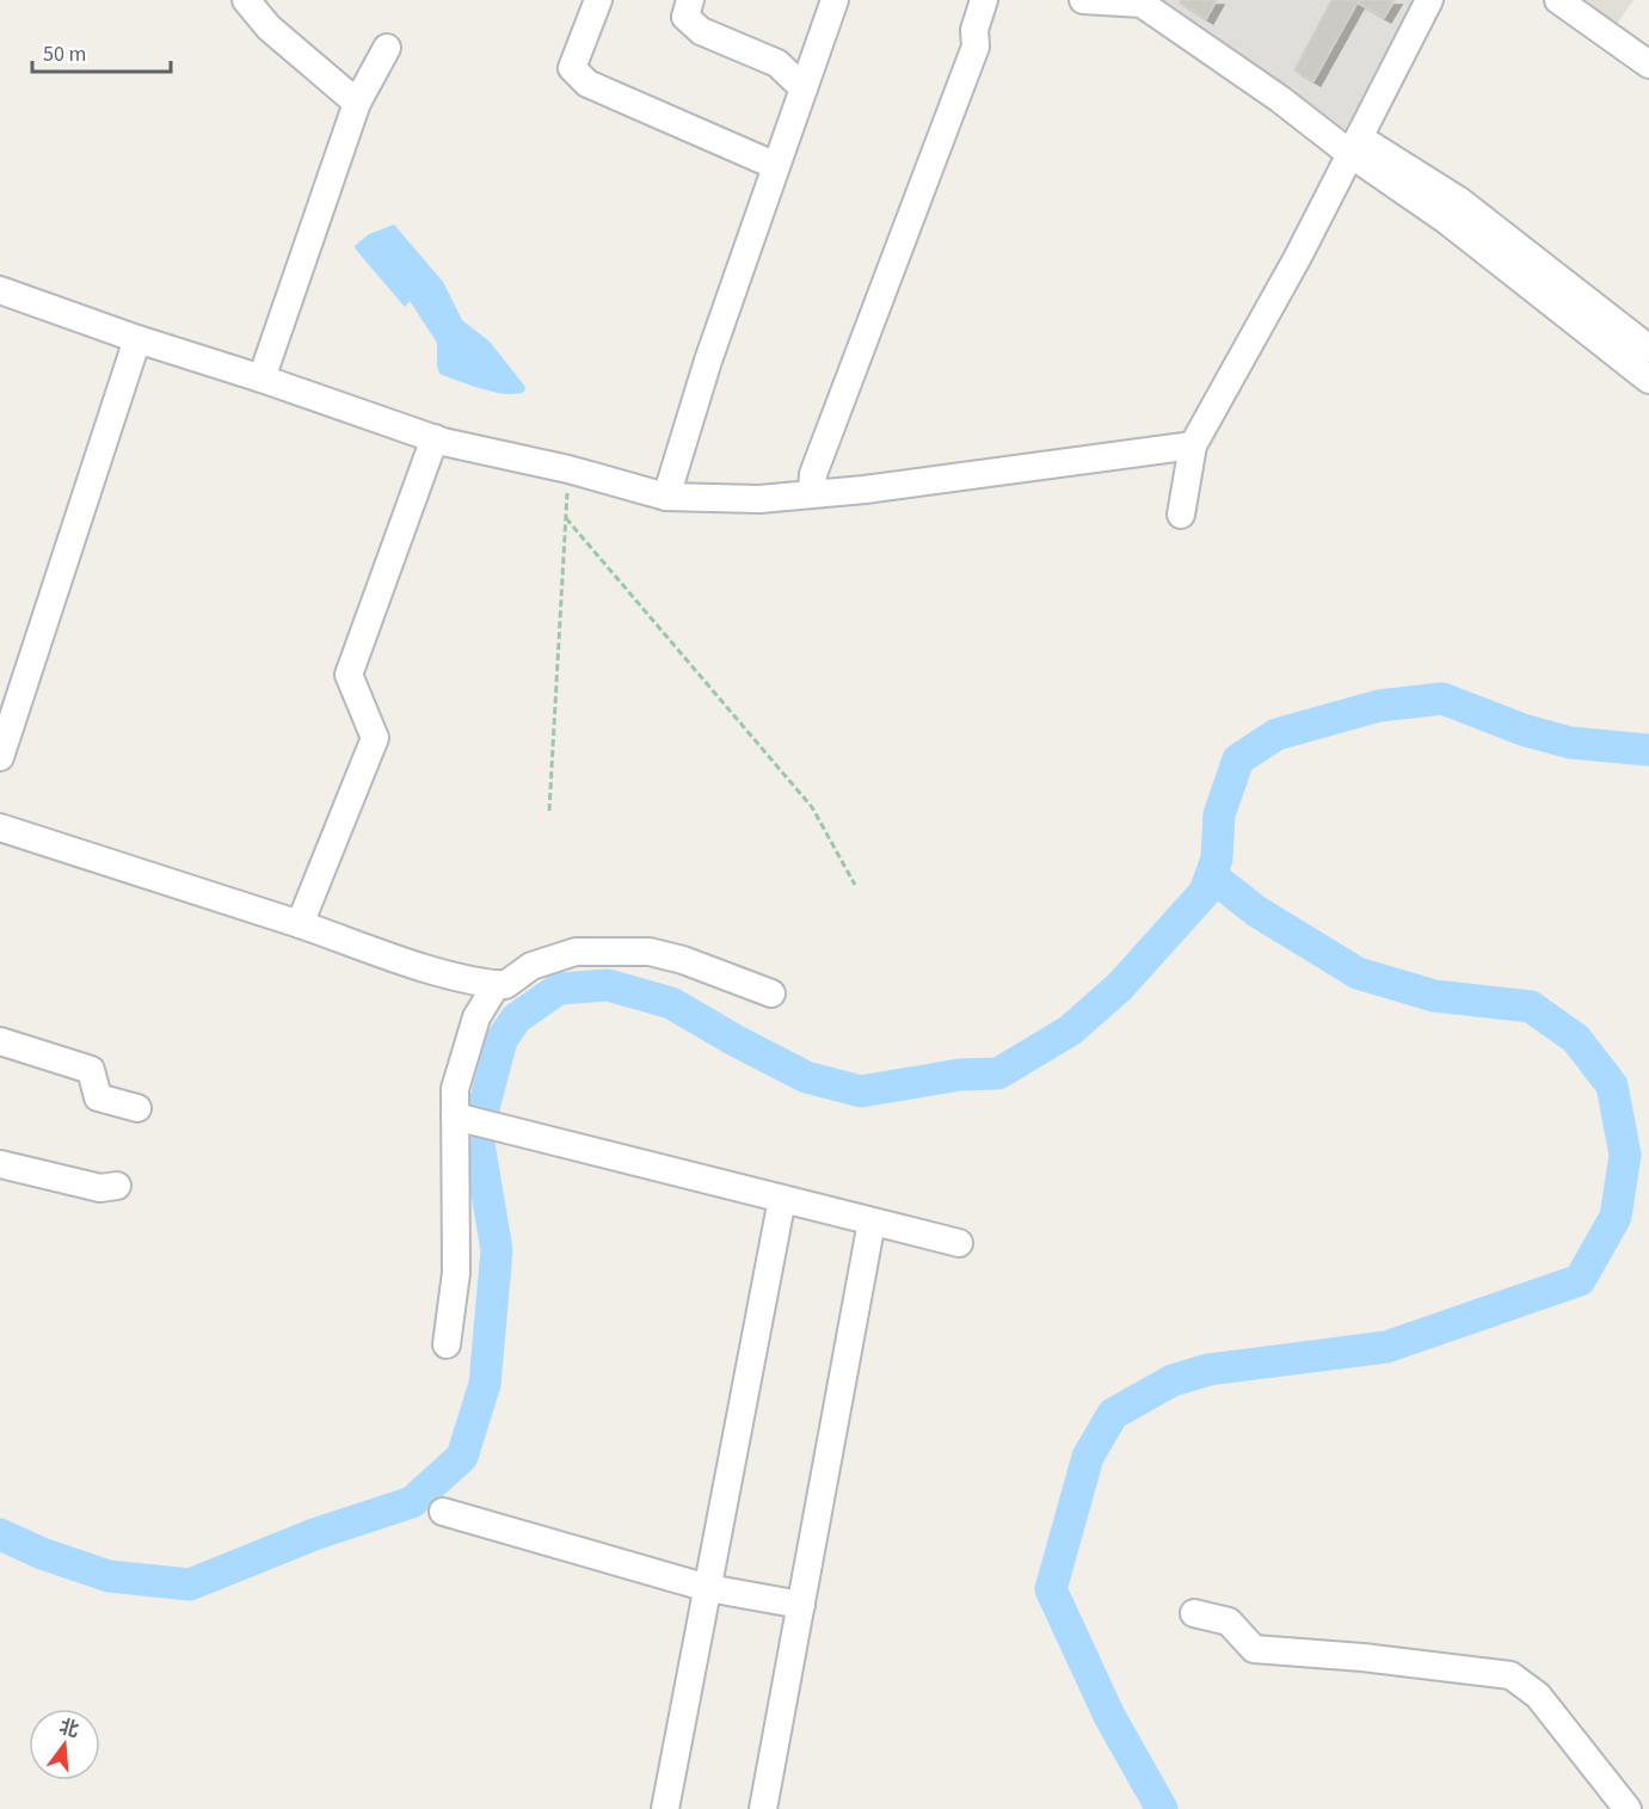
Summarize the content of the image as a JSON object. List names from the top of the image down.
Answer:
{
  "scale_bar": "50 m",
  "north": "top"
}
